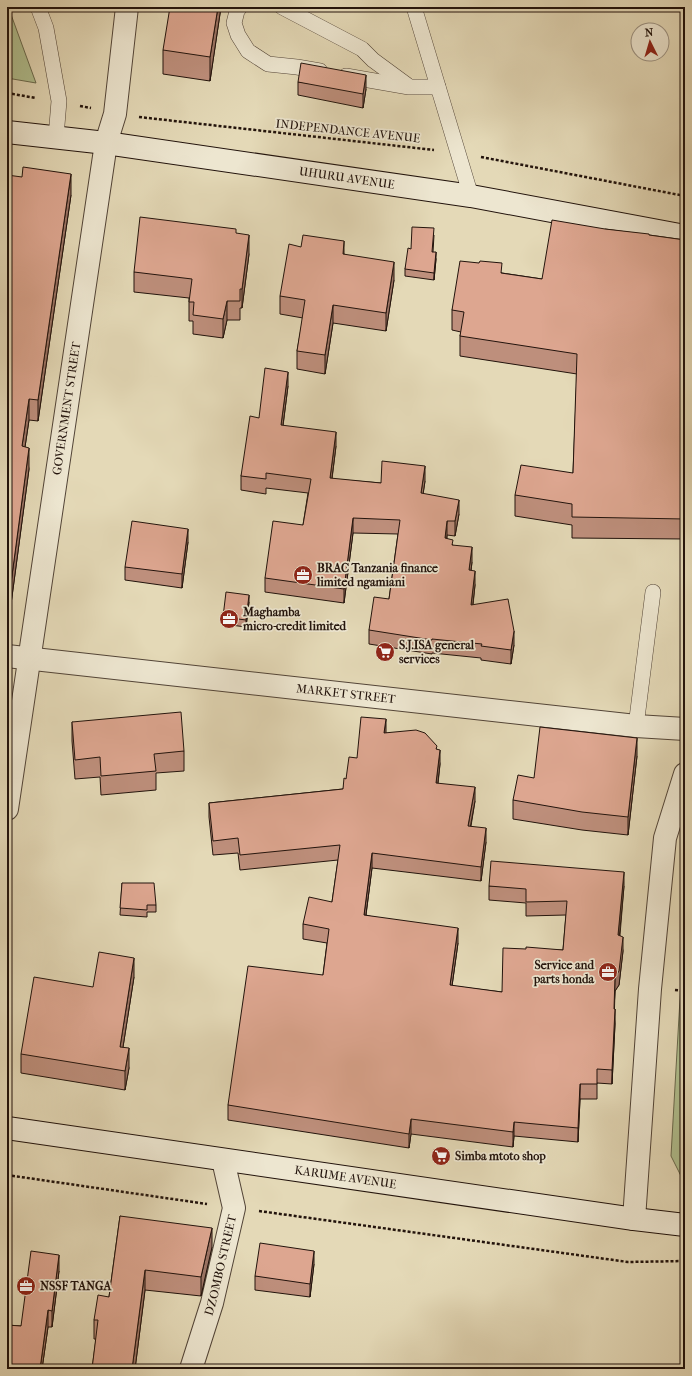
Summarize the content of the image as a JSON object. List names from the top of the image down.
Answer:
{
  "streets": {
    "street": [
      "UHURU AVENUE",
      "GOVERNMENT STREET",
      "MARKET STREET",
      "KARUME AVENUE",
      "DZOMBO STREET"
    ],
    "path": ["INDEPENDANCE AVENUE"]
  },
  "crossings": [
    ["INDEPENDANCE AVENUE", "GOVERNMENT STREET"],
    ["UHURU AVENUE", "GOVERNMENT STREET"],
    ["GOVERNMENT STREET", "MARKET STREET"],
    ["KARUME AVENUE", "DZOMBO STREET"]
  ],
  "places": {
    "office": [
      "BRAC Tanzania finance limited ngamiani",
      "Maghamba micro-credit limited",
      "Service and parts honda",
      "NSSF TANGA"
    ],
    "supermarket": ["S.J.ISA general services", "Simba mtoto shop"]
  },
  "north": "top"
}
